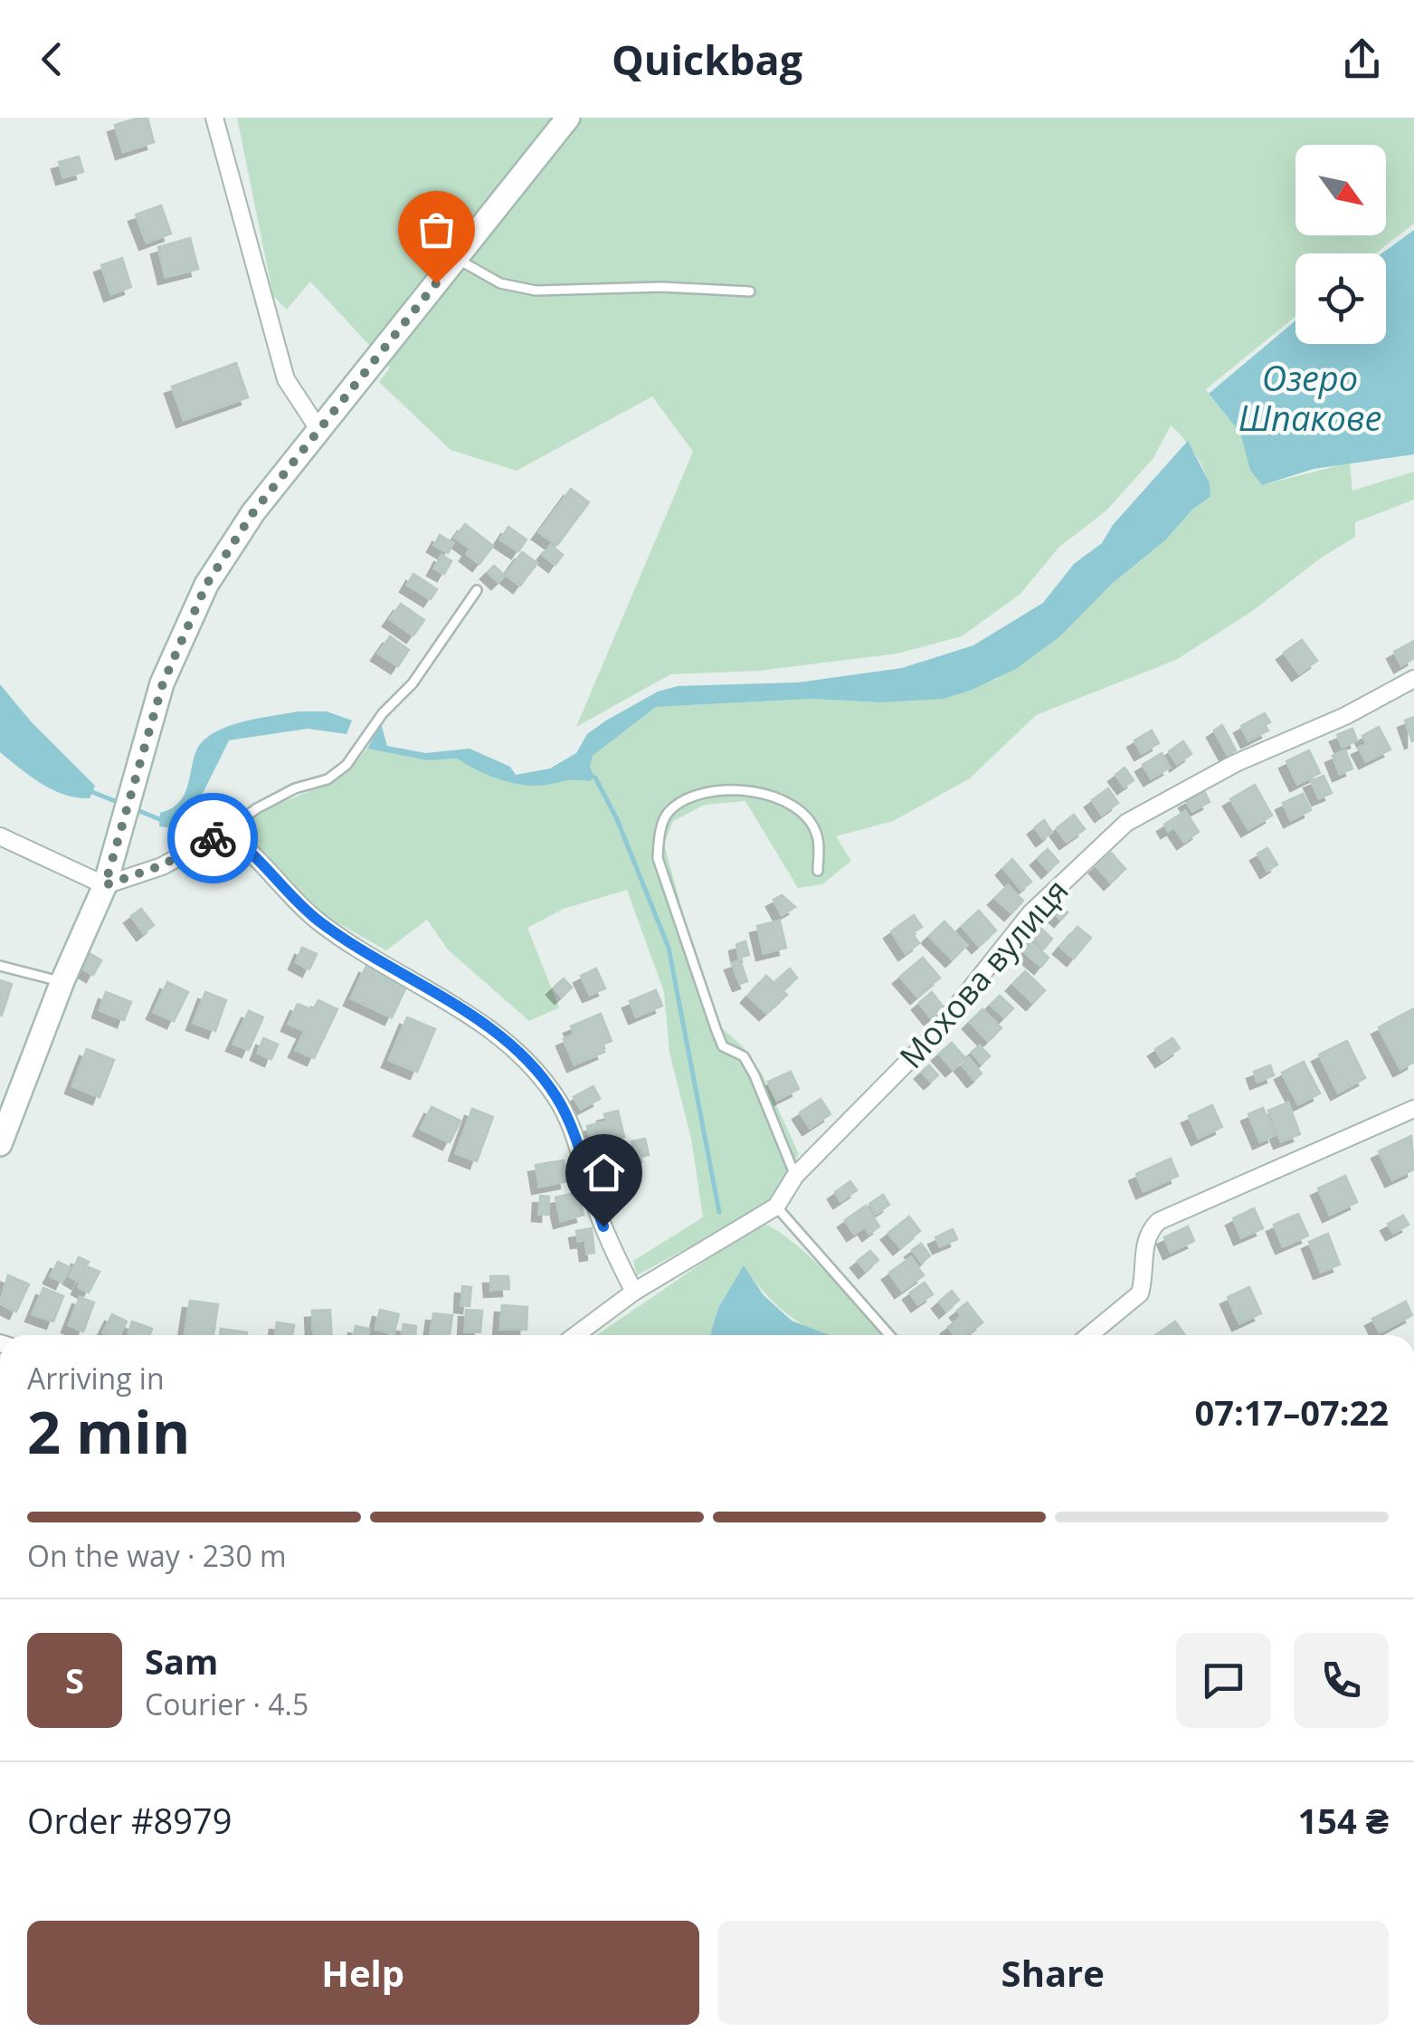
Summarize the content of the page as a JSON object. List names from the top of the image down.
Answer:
{
  "streets": {
    "street": ["Мохова вулиця"]
  },
  "water": ["Озеро Шпакове"],
  "north": "bottom right",
  "page": {
    "header": "Quickbag",
    "heading": ["2 min", "Arriving in", "07:17–07:22"],
    "panel": [
      "Sam",
      "Courier · 4.5",
      "Order #8979",
      "154 ₴"
    ],
    "bar": "On the way · 230 m",
    "round": "S",
    "buttons": ["Help", "Share"]
  }
}
